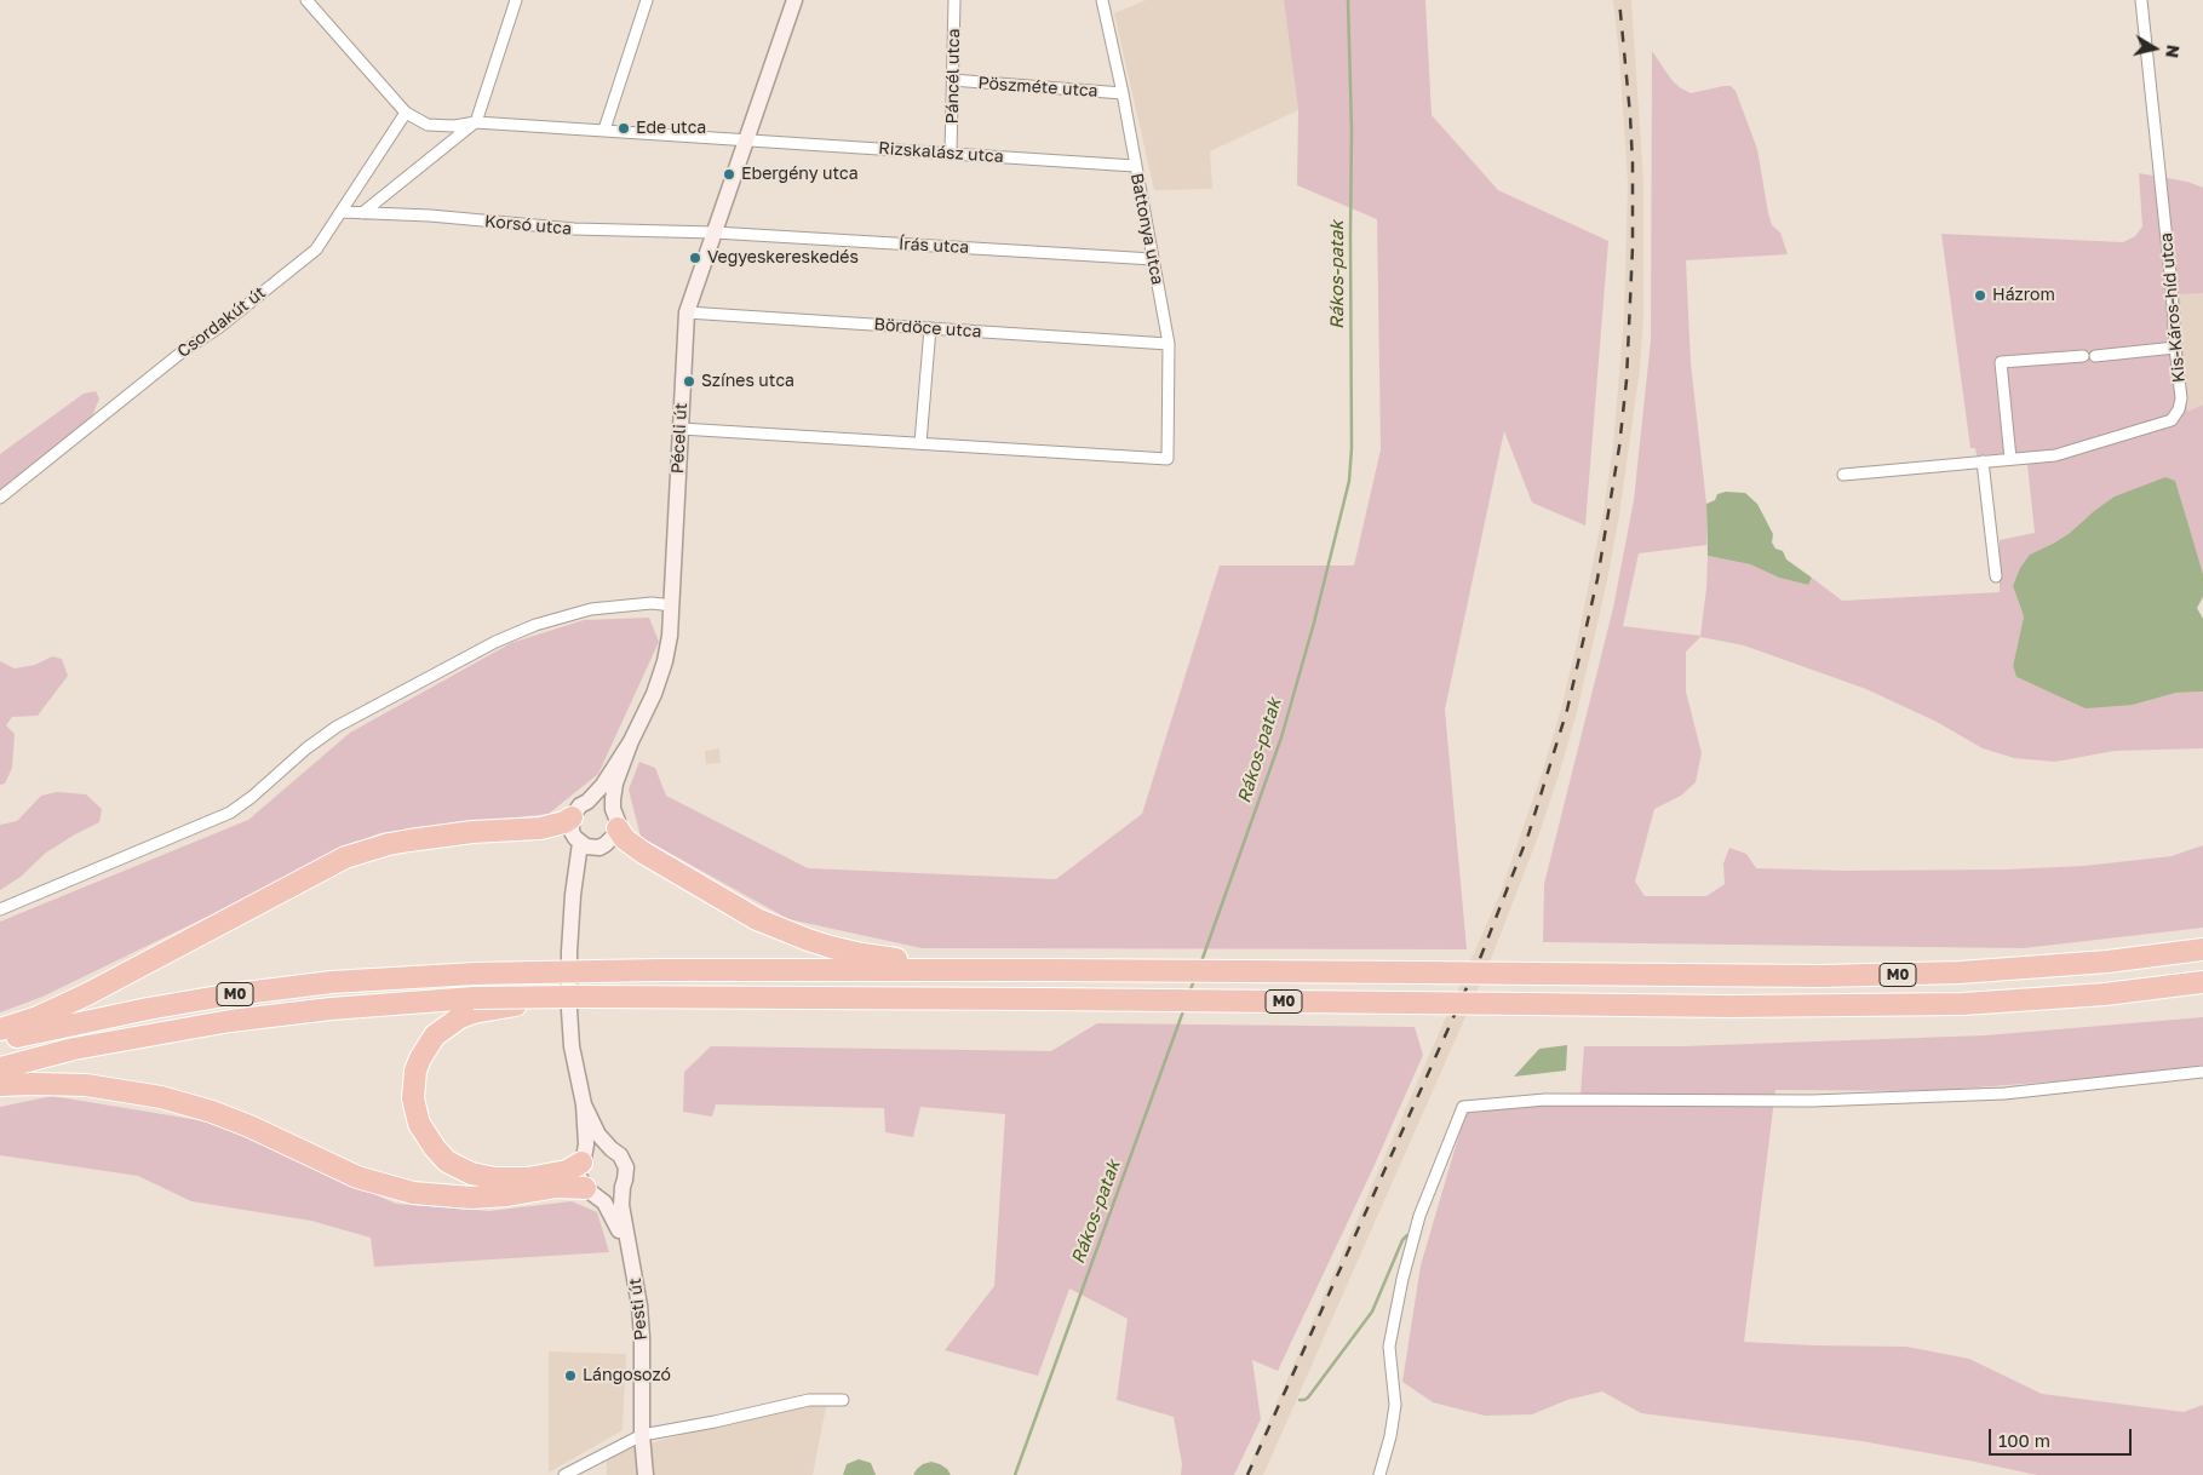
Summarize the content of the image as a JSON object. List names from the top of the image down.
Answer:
{
  "streets": {
    "highway": ["M0"],
    "main road": ["Péceli út", "Pesti út"],
    "street": [
      "Páncél utca",
      "Pöszméte utca",
      "Rizskalász utca",
      "Korsó utca",
      "Battonya utca",
      "Írás utca",
      "Kis-Káros-híd utca",
      "Csordakút út",
      "Bördöce utca"
    ]
  },
  "crossings": [
    ["Páncél utca", "Pöszméte utca"],
    ["Páncél utca", "Rizskalász utca"],
    ["Pöszméte utca", "Battonya utca"],
    ["Rizskalász utca", "Battonya utca"],
    ["Rizskalász utca", "Péceli út"],
    ["Korsó utca", "Írás utca"],
    ["Korsó utca", "Csordakút út"],
    ["Korsó utca", "Péceli út"],
    ["Battonya utca", "Írás utca"],
    ["Battonya utca", "Bördöce utca"],
    ["Írás utca", "Péceli út"],
    ["Bördöce utca", "Péceli út"]
  ],
  "water": ["Rákos-patak"],
  "places": [
    "Ede utca",
    "Ebergény utca",
    "Vegyeskereskedés",
    "Házrom",
    "Színes utca",
    "Lángosozó"
  ],
  "scale_bar": "100 m",
  "north": "right"
}
